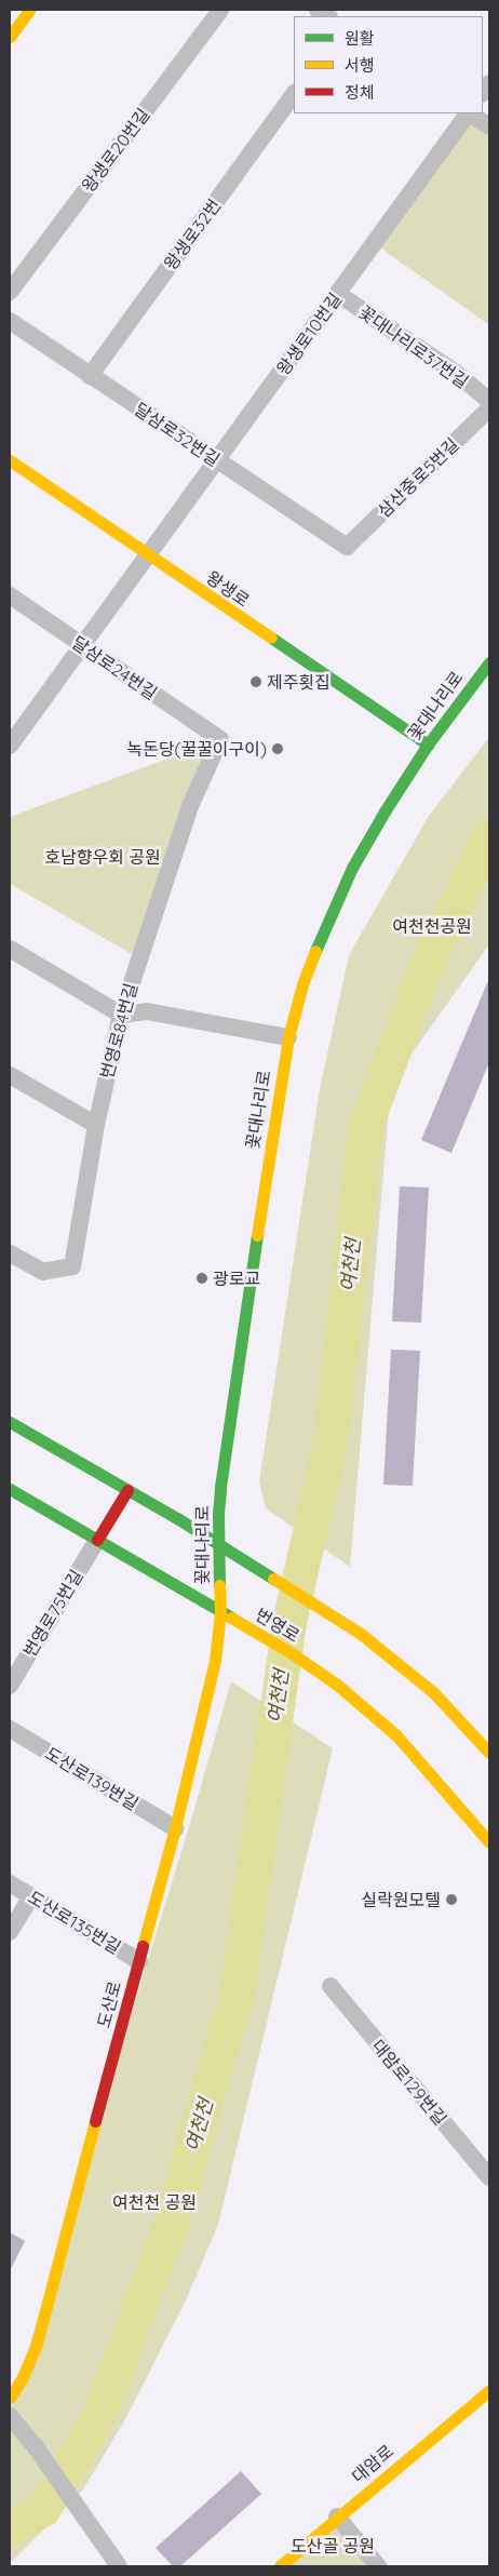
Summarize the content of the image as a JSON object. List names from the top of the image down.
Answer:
{
  "streets": {
    "main road": [
      "왕생로",
      "꽃대나리로",
      "번영로",
      "도산로",
      "대암로"
    ],
    "street": [
      "왕생로20번길",
      "왕생로32번",
      "왕생로10번길",
      "꽃대나리로37번길",
      "달삼로32번길",
      "삼산중로5번길",
      "달삼로24번길",
      "번영로84번길",
      "번영로75번길",
      "도산로139번길",
      "도산로135번길",
      "대암로129번길"
    ]
  },
  "crossings": [
    ["왕생로32번", "달삼로32번길"],
    ["왕생로10번길", "꽃대나리로37번길"],
    ["왕생로10번길", "달삼로32번길"],
    ["왕생로10번길", "왕생로"],
    ["왕생로10번길", "달삼로24번길"],
    ["달삼로32번길", "삼산중로5번길"],
    ["왕생로", "꽃대나리로"],
    ["달삼로24번길", "번영로84번길"],
    ["꽃대나리로", "번영로"],
    ["꽃대나리로", "도산로"],
    ["번영로75번길", "번영로"],
    ["번영로", "도산로"],
    ["도산로139번길", "도산로"],
    ["도산로135번길", "도산로"]
  ],
  "water": ["여천천"],
  "parks": [
    "호남향우회 공원",
    "여천천공원",
    "여천천 공원",
    "도산골 공원"
  ],
  "places": [
    "제주횟집",
    "녹돈당(꿀꿀이구이)",
    "광로교",
    "실락원모텔"
  ],
  "legend": ["원활", "서행", "정체"]
}
